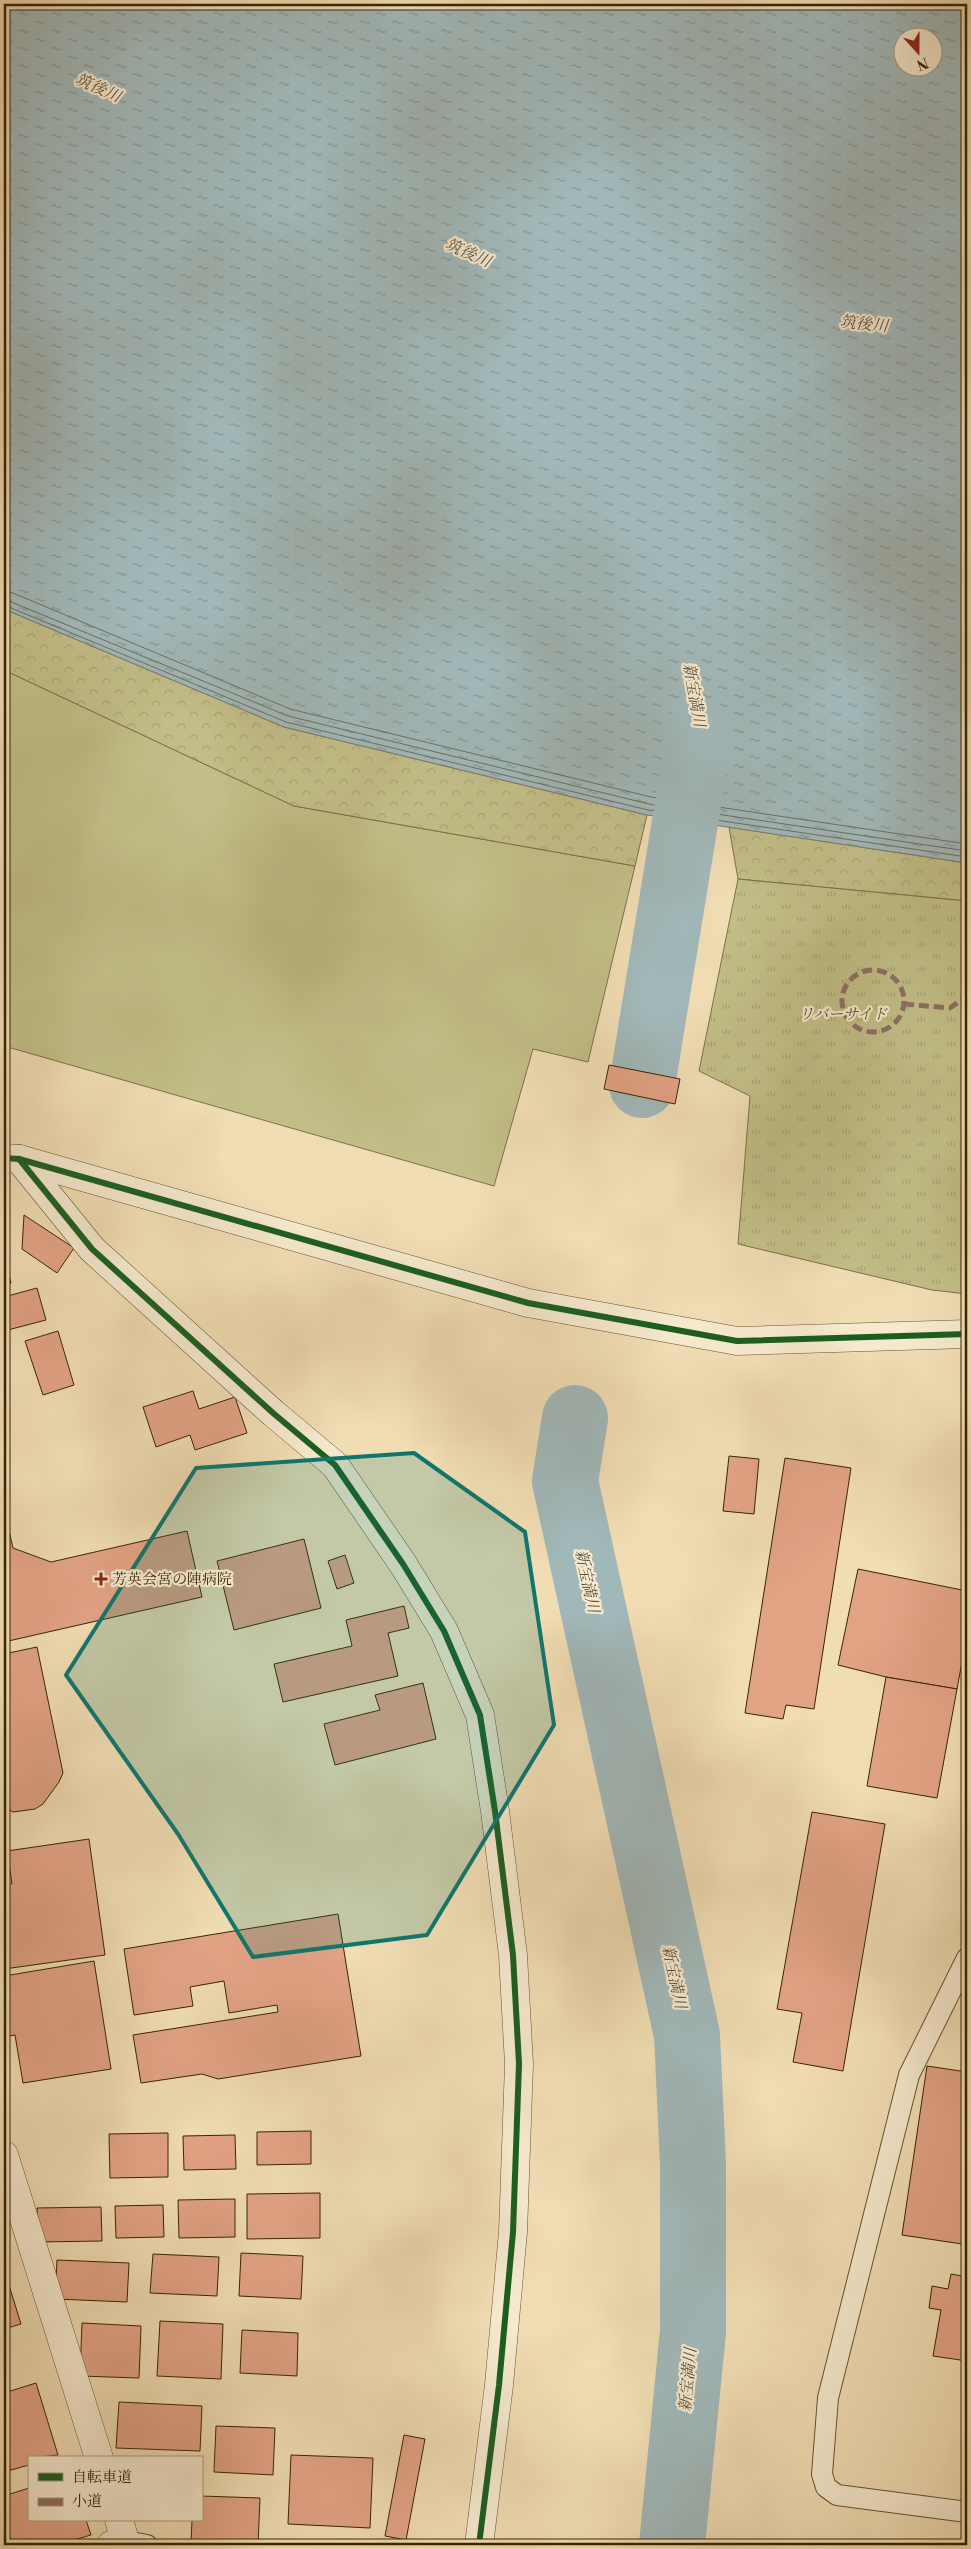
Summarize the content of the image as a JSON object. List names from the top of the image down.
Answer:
{
  "water": ["筑後川", "新宝満川"],
  "parks": ["リバーサイド"],
  "places": {
    "health": ["芳英会宮の陣病院"]
  },
  "legend": ["自転車道", "小道"],
  "north": "bottom"
}
